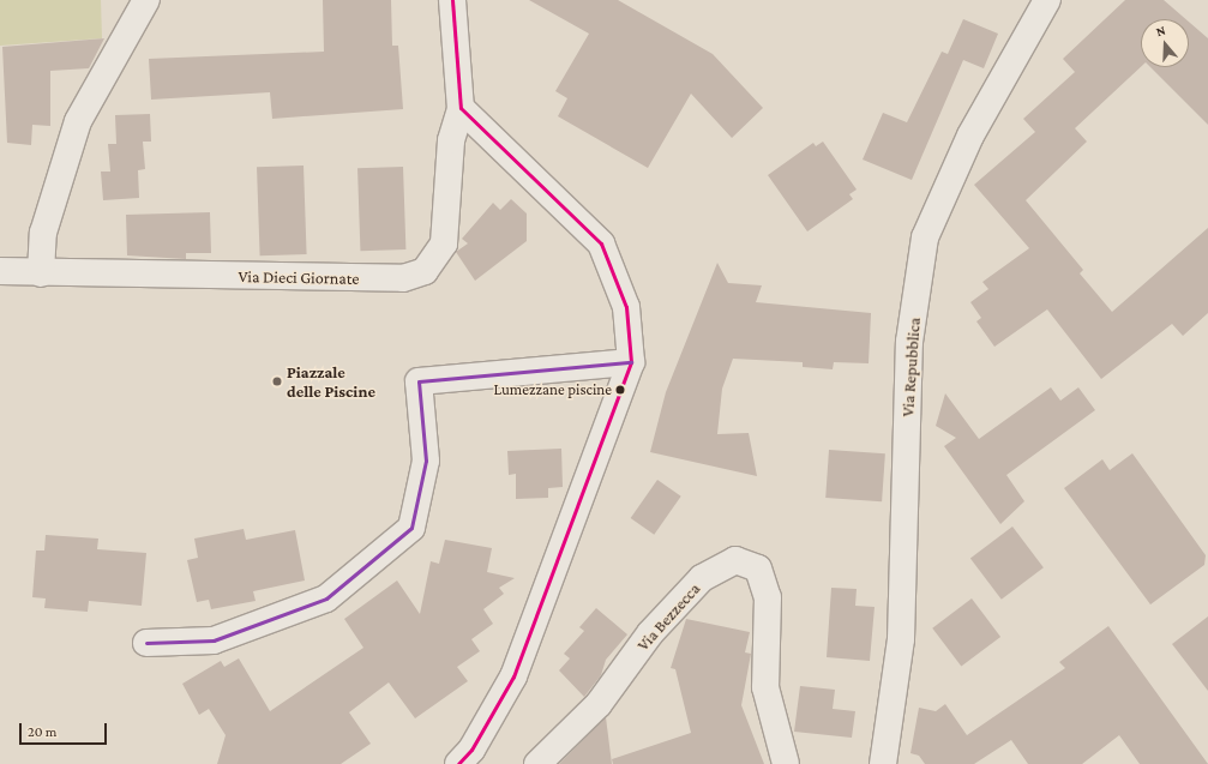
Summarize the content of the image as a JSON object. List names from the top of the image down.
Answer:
{
  "streets": {
    "street": ["Via Dieci Giornate", "Via Repubblica", "Via Bezzecca"]
  },
  "places": ["Piazzale delle Piscine", "Lumezzane piscine"],
  "scale_bar": "20 m",
  "north": "top"
}
